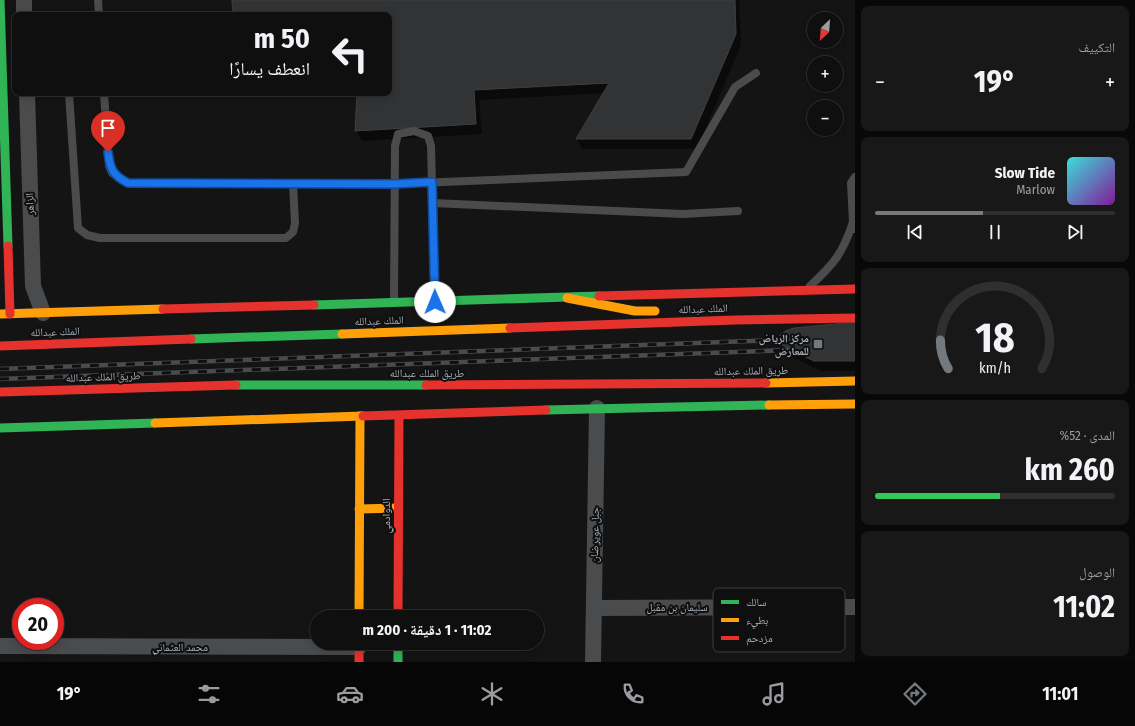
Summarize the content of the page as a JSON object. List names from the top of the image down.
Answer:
{
  "streets": {
    "main road": ["الملك عبدالله", "طريق الملك عبدالله", "الدوادمي"],
    "street": [
      "الزاهر",
      "جبل عويرضان",
      "سليمان بن مقبل",
      "محمد العثماني"
    ]
  },
  "crossings": [
    ["الزاهر", "الملك عبدالله"],
    ["جبل عويرضان", "سليمان بن مقبل"]
  ],
  "places": {
    "transit": ["مركز الرياض للمعارض"]
  },
  "legend": ["سالك", "بطيء", "مزدحم"],
  "north": "bottom left",
  "page": {
    "tile": [
      "التكييف",
      ["المدى · 52%", "260 km"],
      ["الوصول", "11:02"]
    ],
    "map_buttons": ["+", "−"],
    "turn": ["50 m", "انعطف يسارًا"],
    "heat": ["−", "19°", "+"],
    "song": ["Slow Tide", "Marlow"],
    "limit": "20",
    "trip": "11:02 · 1 دقيقة · 200 m",
    "tabs": ["11:01", "19°"],
    "gauge": ["18", "km/h"]
  }
}
